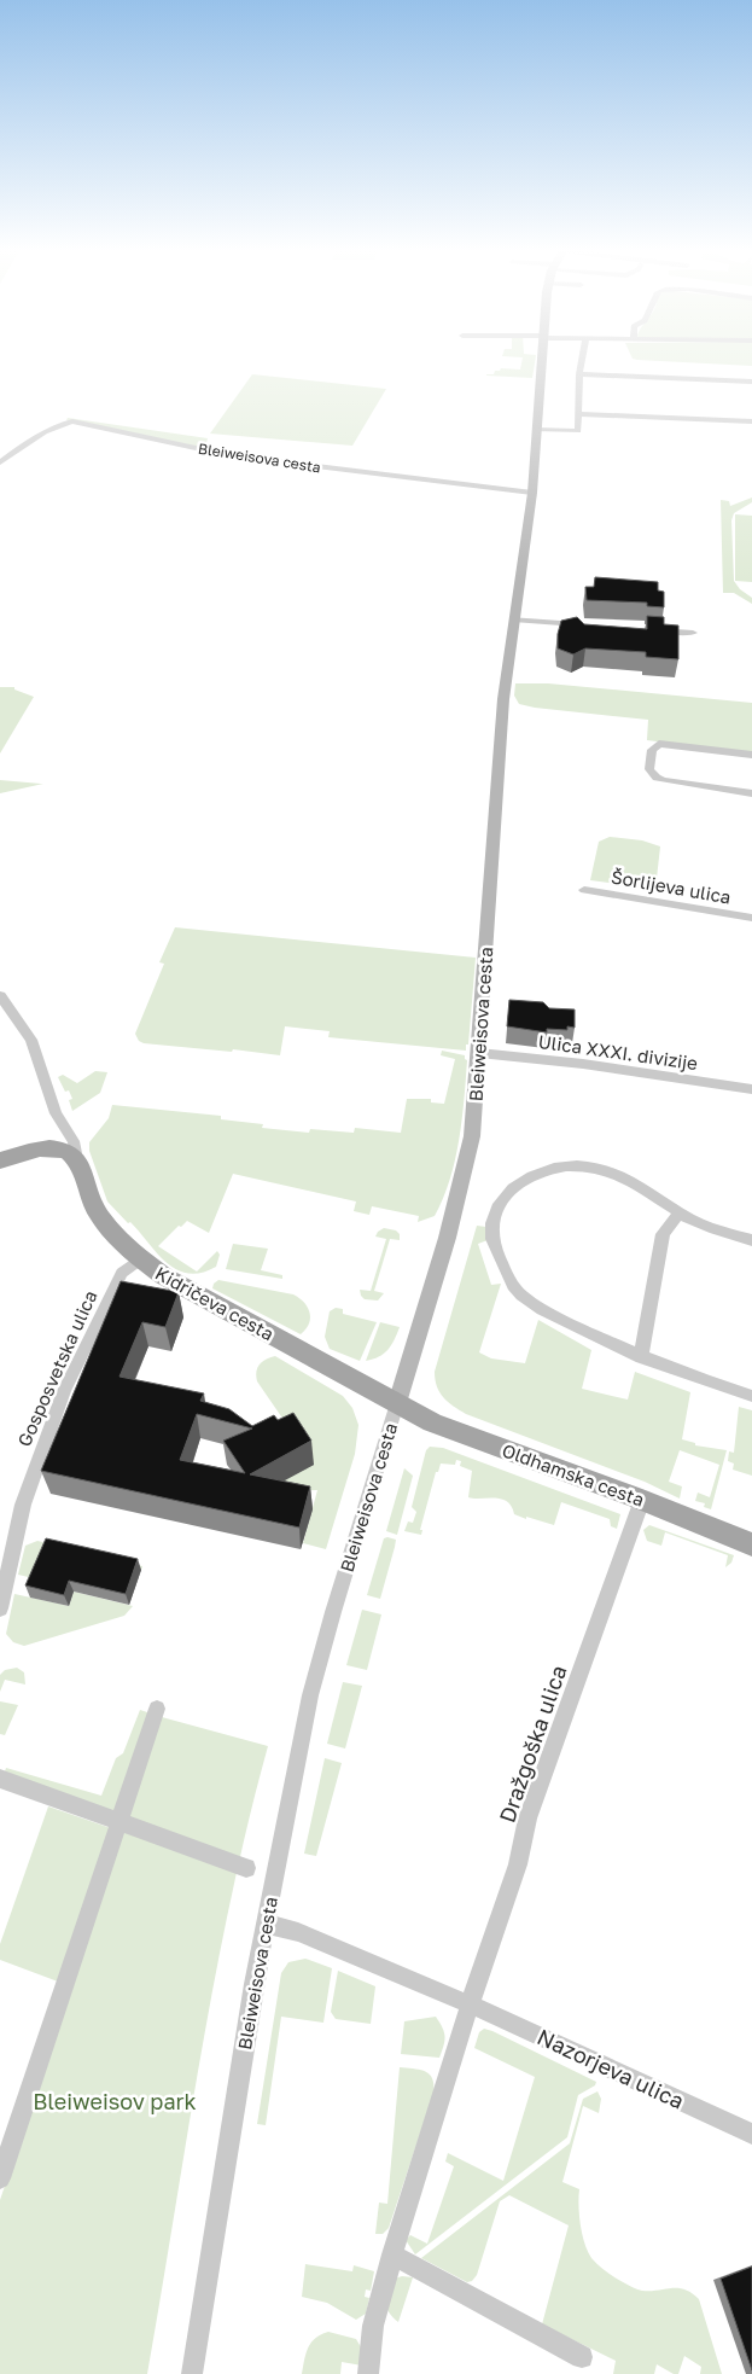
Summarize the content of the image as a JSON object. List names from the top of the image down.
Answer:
{
  "streets": {
    "main road": ["Bleiweisova cesta", "Kidričeva cesta", "Oldhamska cesta"],
    "street": [
      "Šorlijeva ulica",
      "Ulica XXXI. divizije",
      "Gosposvetska ulica",
      "Dražgoška ulica",
      "Nazorjeva ulica"
    ]
  },
  "crossings": [
    ["Bleiweisova cesta", "Ulica XXXI. divizije"],
    ["Bleiweisova cesta", "Kidričeva cesta"],
    ["Bleiweisova cesta", "Oldhamska cesta"],
    ["Bleiweisova cesta", "Nazorjeva ulica"],
    ["Kidričeva cesta", "Gosposvetska ulica"],
    ["Kidričeva cesta", "Oldhamska cesta"],
    ["Oldhamska cesta", "Dražgoška ulica"],
    ["Dražgoška ulica", "Nazorjeva ulica"]
  ],
  "parks": ["Bleiweisov park"]
}
